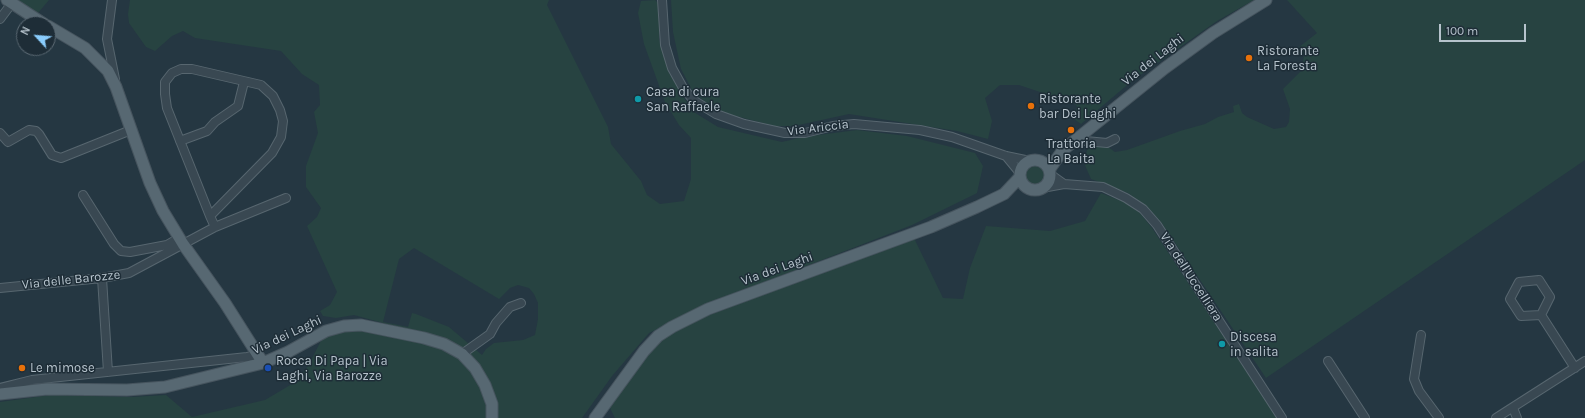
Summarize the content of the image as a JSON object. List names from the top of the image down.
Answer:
{
  "streets": {
    "main road": ["Via dei Laghi"],
    "street": ["Via Ariccia", "Via dell'Uccelliera", "Via delle Barozze"]
  },
  "crossings": [
    ["Via dei Laghi", "Via Ariccia"],
    ["Via dei Laghi", "Via dell'Uccelliera"],
    ["Via Ariccia", "Via dell'Uccelliera"]
  ],
  "places": [
    "Ristorante La Foresta",
    "Casa di cura San Raffaele",
    "Ristorante bar Dei Laghi",
    "Trattoria La Baita",
    "Discesa in salita",
    "Le mimose",
    "Rocca Di Papa | Via Laghi, Via Barozze"
  ],
  "scale_bar": "100 m",
  "north": "top left"
}
